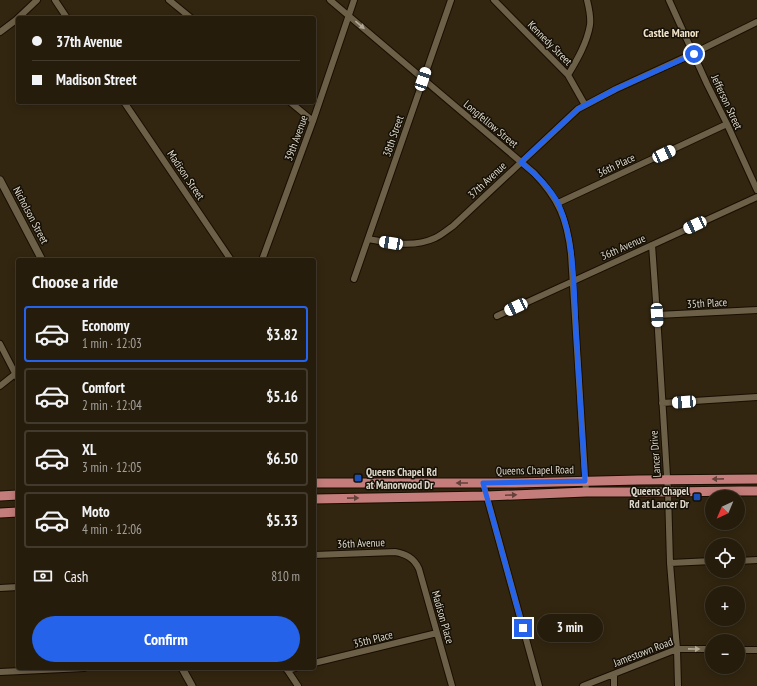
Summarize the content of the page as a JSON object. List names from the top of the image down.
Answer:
{
  "streets": {
    "main road": ["Queens Chapel Road"],
    "street": [
      "Kennedy Street",
      "Jefferson Street",
      "Longfellow Street",
      "38th Street",
      "39th Avenue",
      "36th Place",
      "Madison Street",
      "37th Avenue",
      "Nicholson Street",
      "36th Avenue",
      "35th Place",
      "Lancer Drive",
      "Madison Place",
      "Jamestown Road"
    ]
  },
  "crossings": [
    ["Kennedy Street", "37th Avenue"],
    ["Jefferson Street", "36th Place"],
    ["Jefferson Street", "37th Avenue"],
    ["Longfellow Street", "38th Street"],
    ["Longfellow Street", "39th Avenue"],
    ["Longfellow Street", "36th Place"],
    ["Longfellow Street", "37th Avenue"],
    ["Longfellow Street", "36th Avenue"],
    ["Longfellow Street", "Queens Chapel Road"],
    ["38th Street", "37th Avenue"],
    ["36th Avenue", "Lancer Drive"],
    ["36th Avenue", "Madison Place"],
    ["35th Place", "Lancer Drive"],
    ["35th Place", "Madison Place"],
    ["Lancer Drive", "Queens Chapel Road"],
    ["Lancer Drive", "Jamestown Road"]
  ],
  "districts": ["Castle Manor"],
  "places": {
    "transit": ["Queens Chapel Rd at Manorwood Dr", "Queens Chapel Rd at Lancer Dr"]
  },
  "north": "bottom left",
  "page": {
    "banner": ["37th Avenue", "Madison Street"],
    "heading": "Choose a ride",
    "list": [
      {
        "name": "Economy",
        "note": "1 min · 12:03",
        "value": "$3.82"
      },
      {
        "name": "Comfort",
        "note": "2 min · 12:04",
        "value": "$5.16"
      },
      {
        "name": "XL",
        "note": "3 min · 12:05",
        "value": "$6.50"
      },
      {
        "name": "Moto",
        "note": "4 min · 12:06",
        "value": "$5.33"
      }
    ],
    "map_buttons": ["+", "−"],
    "pay": ["Cash", "810 m"],
    "buttons": "Confirm",
    "bubble": "3 min"
  }
}
